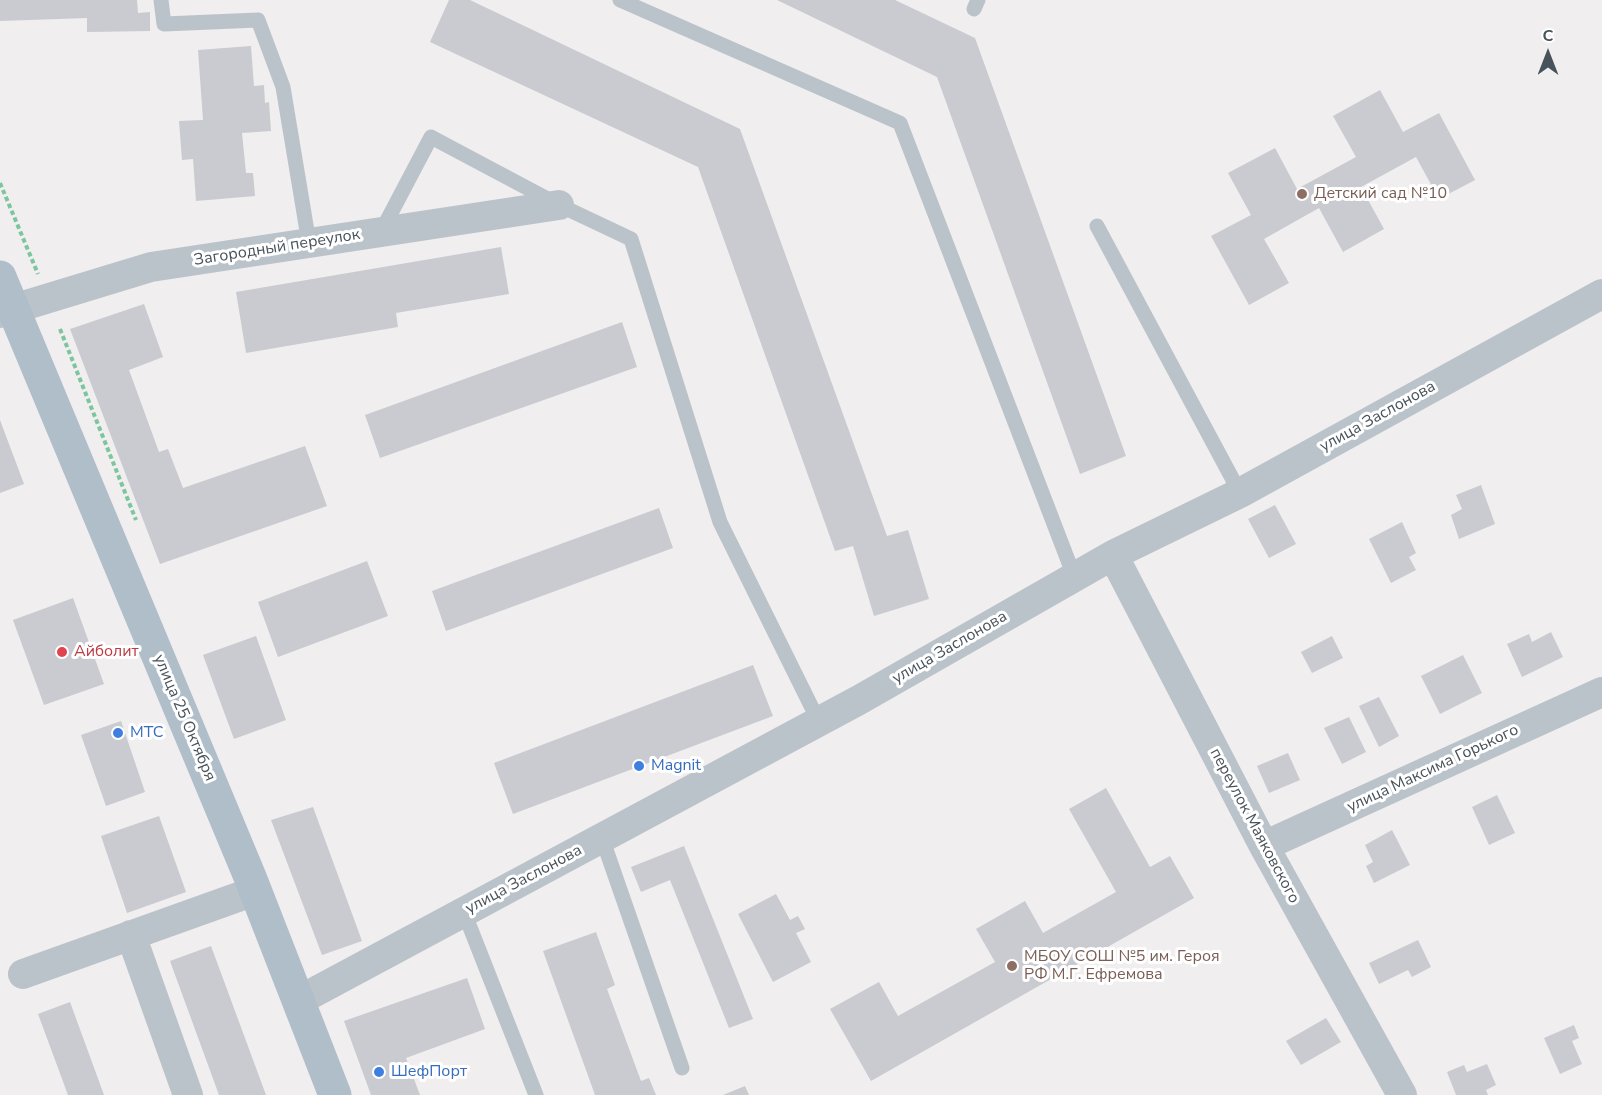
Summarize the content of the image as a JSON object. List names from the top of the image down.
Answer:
{
  "streets": {
    "main road": ["улица 25 Октября"],
    "street": [
      "Загородный переулок",
      "улица Заслонова",
      "улица Максима Горького",
      "переулок Маяковского"
    ]
  },
  "crossings": [
    ["Загородный переулок", "улица 25 Октября"],
    ["улица Заслонова", "улица 25 Октября"],
    ["улица Заслонова", "переулок Маяковского"],
    ["улица Максима Горького", "переулок Маяковского"]
  ],
  "places": [
    "Детский сад №10",
    "Айболит",
    "МТС",
    "Magnit",
    "МБОУ СОШ №5 им. Героя РФ М.Г. Ефремова",
    "ШефПорт"
  ],
  "north": "top"
}
